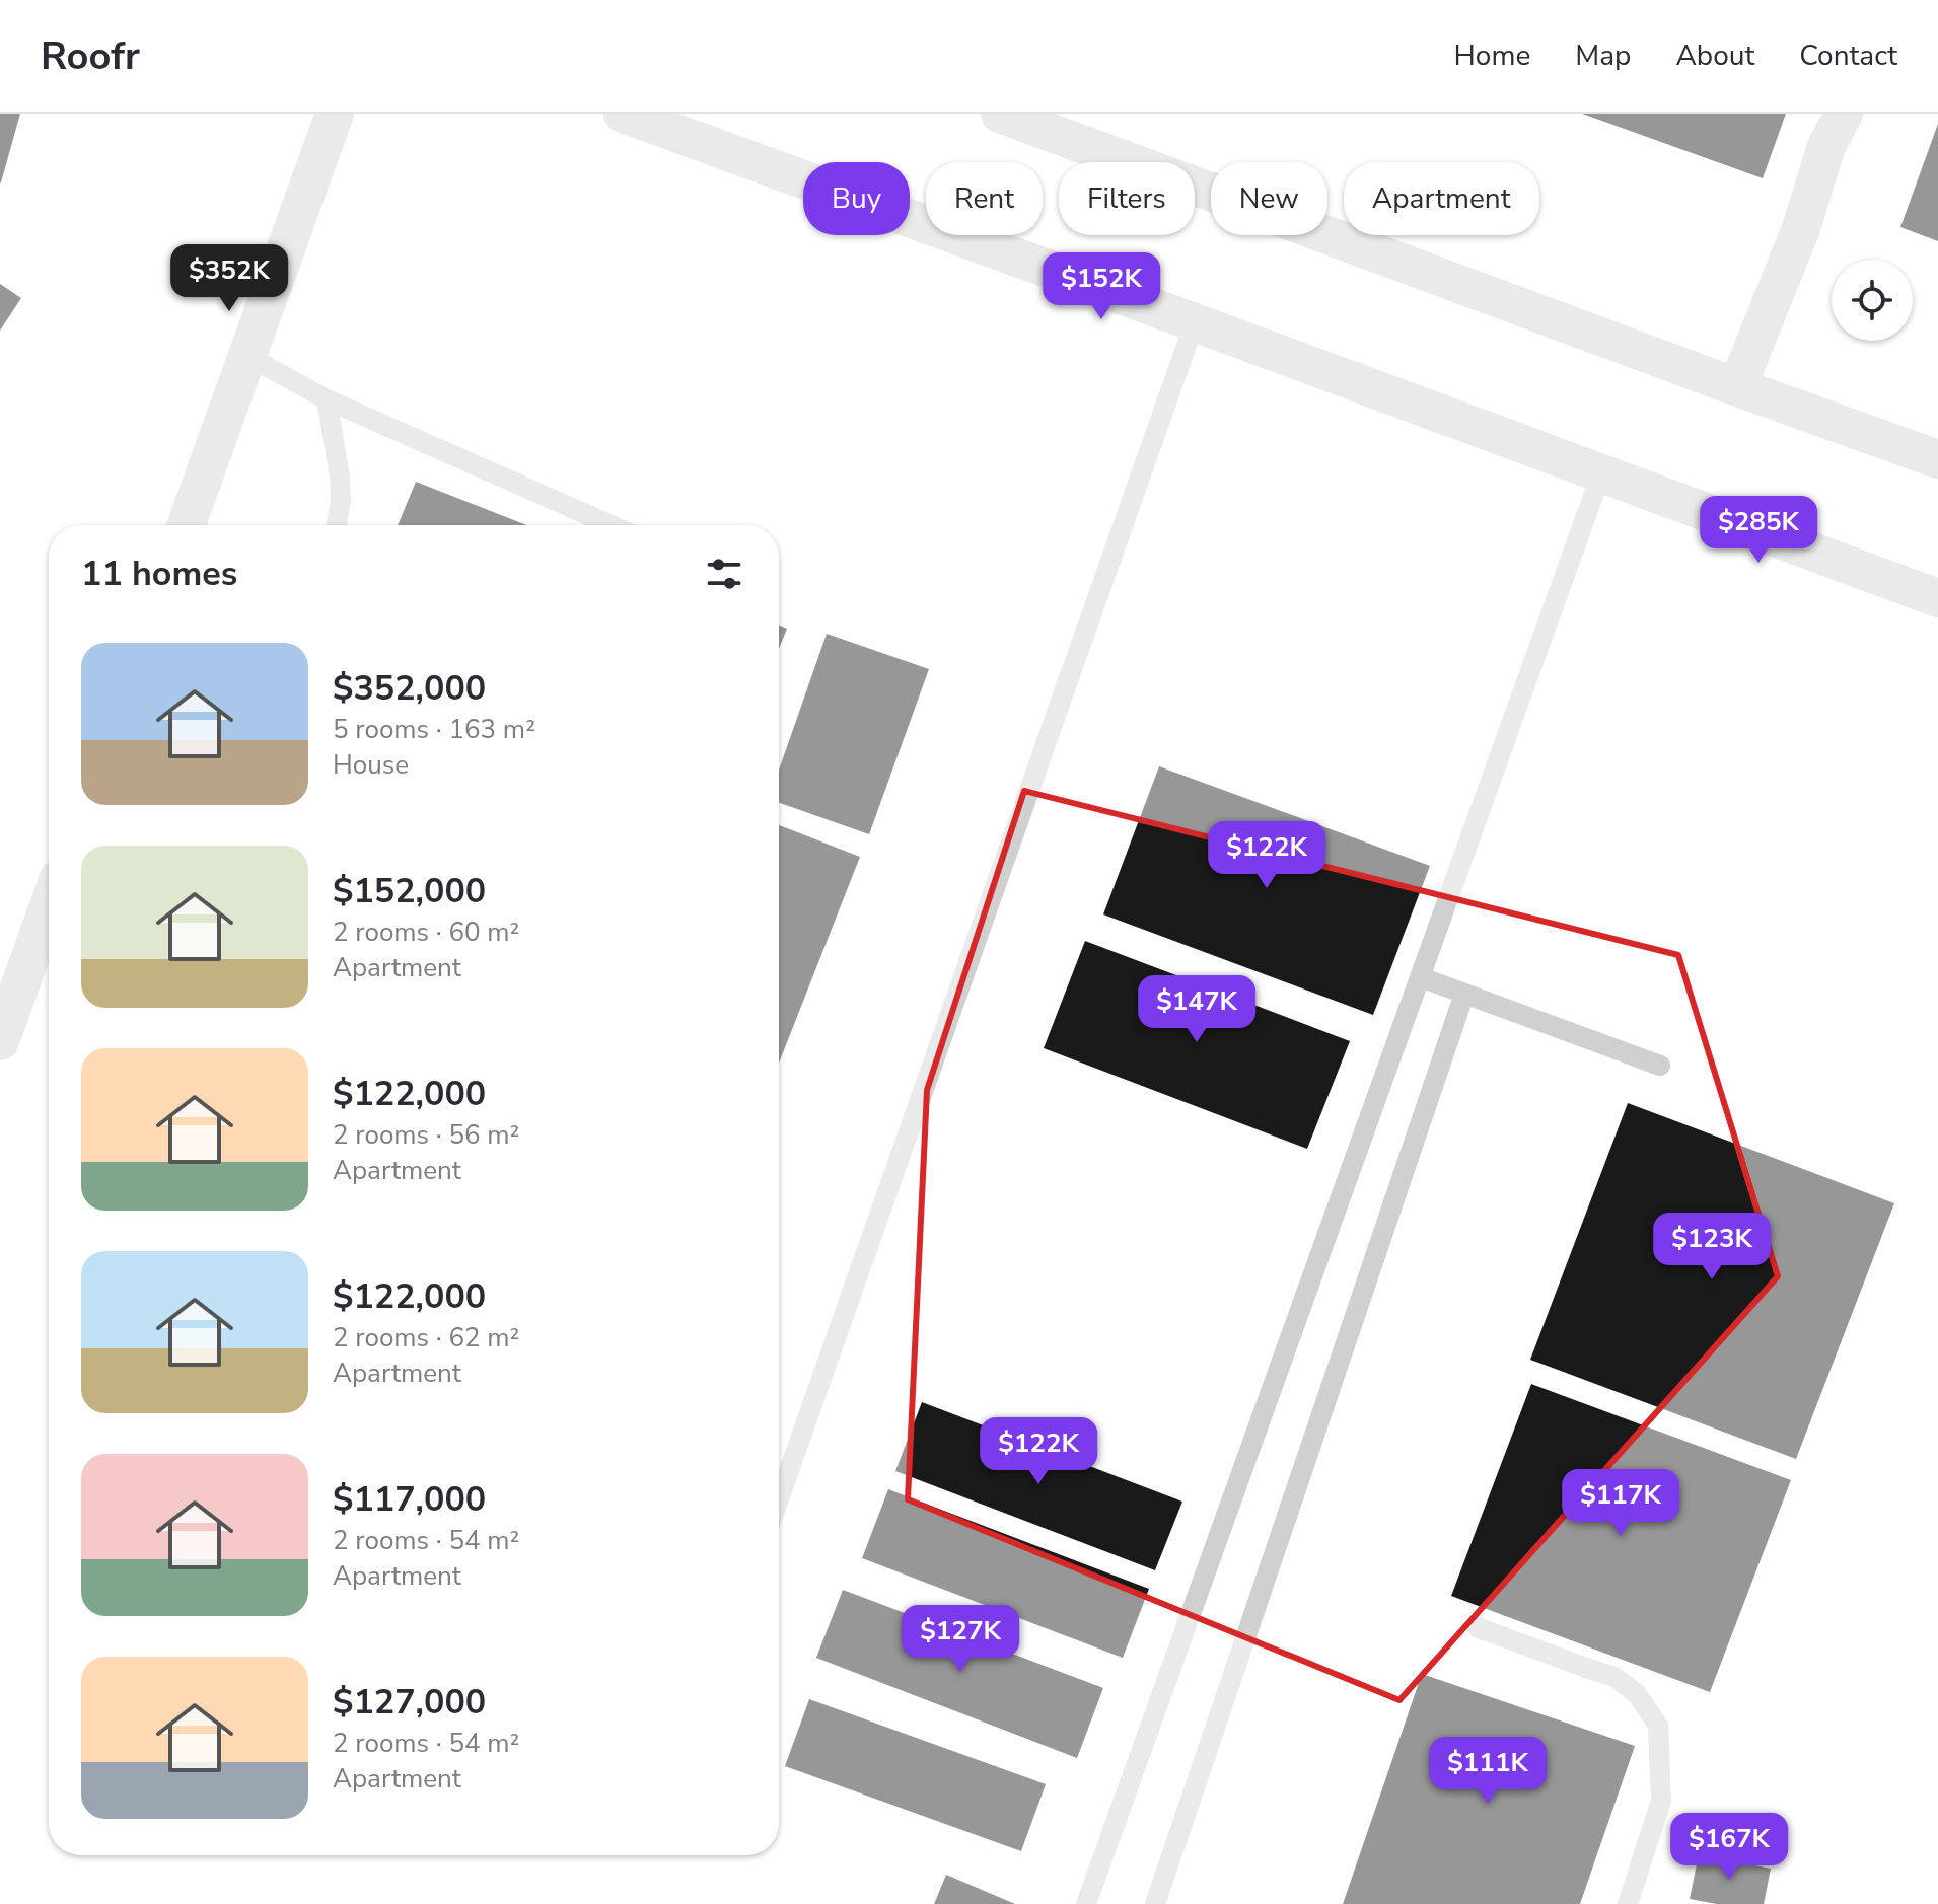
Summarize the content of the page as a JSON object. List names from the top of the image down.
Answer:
{
  "page": {
    "header": "Roofr",
    "nav": [
      "Home",
      "Map",
      "About",
      "Contact"
    ],
    "chip": [
      "Buy",
      "Rent",
      "Filters",
      "New",
      "Apartment"
    ],
    "price": [
      "$352K",
      "$152K",
      "$285K",
      "$122K",
      "$147K",
      "$123K",
      "$122K",
      "$117K",
      "$127K",
      "$111K",
      "$167K"
    ],
    "heading": "11 homes",
    "list": [
      {
        "name": "$352,000",
        "note": "5 rooms · 163 m² · House"
      },
      {
        "name": "$152,000",
        "note": "2 rooms · 60 m² · Apartment"
      },
      {
        "name": "$122,000",
        "note": "2 rooms · 56 m² · Apartment"
      },
      {
        "name": "$122,000",
        "note": "2 rooms · 62 m² · Apartment"
      },
      {
        "name": "$117,000",
        "note": "2 rooms · 54 m² · Apartment"
      },
      {
        "name": "$127,000",
        "note": "2 rooms · 54 m² · Apartment"
      }
    ]
  }
}
